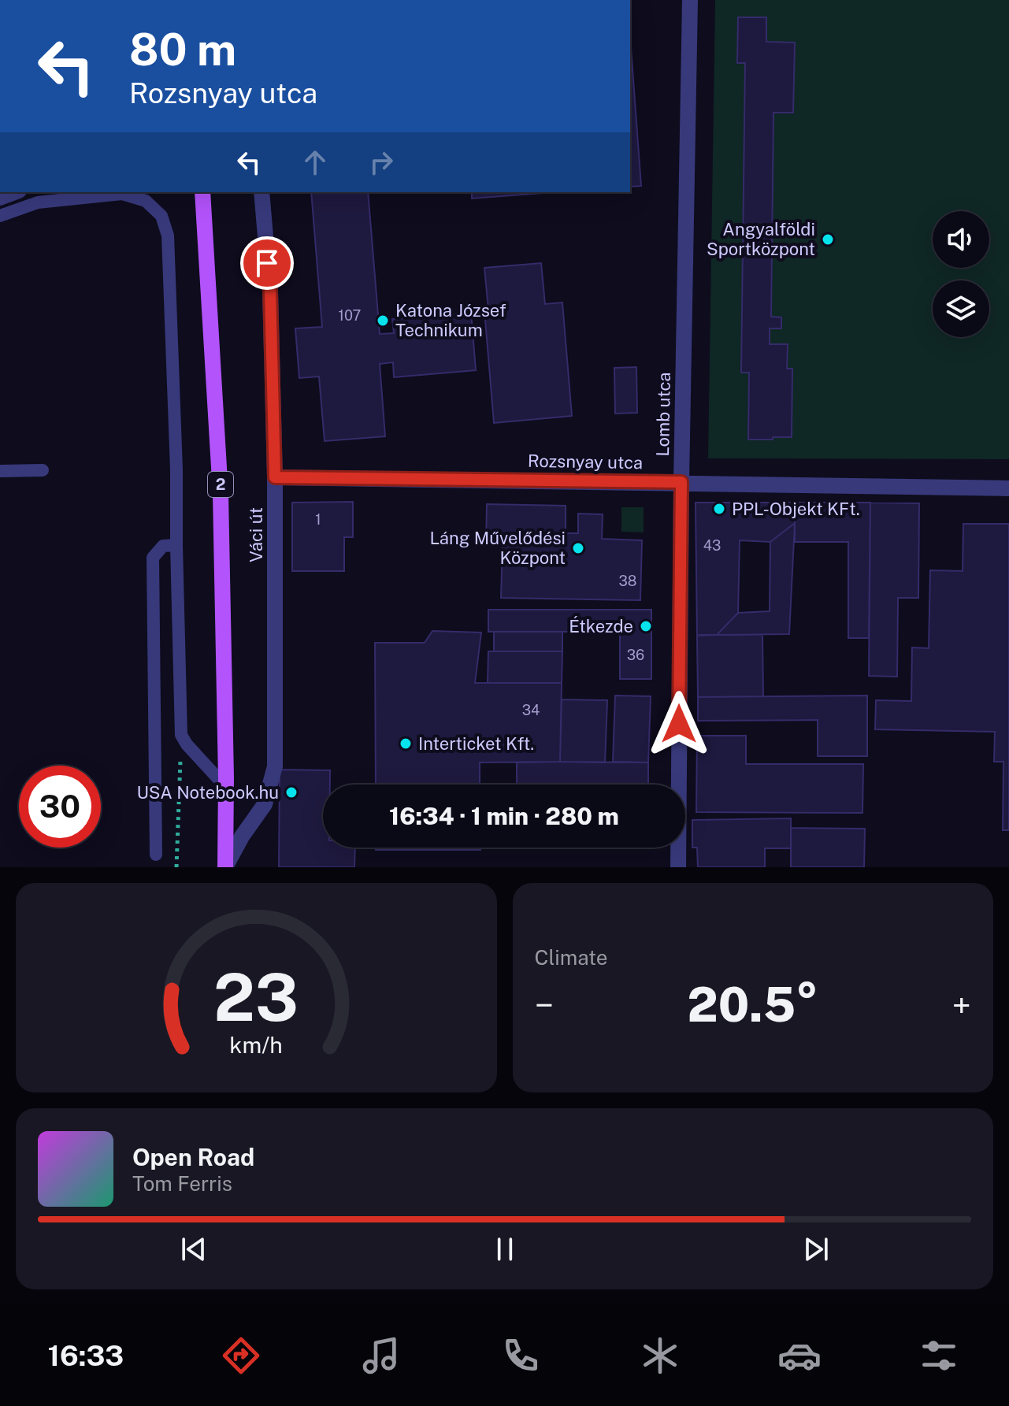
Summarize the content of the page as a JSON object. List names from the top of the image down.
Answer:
{
  "streets": {
    "main road": ["2", "Váci út"],
    "street": ["Lomb utca", "Rozsnyay utca"]
  },
  "crossings": [
    ["Lomb utca", "Rozsnyay utca"],
    ["Rozsnyay utca", "Váci út"]
  ],
  "places": [
    "Angyalföldi Sportközpont",
    "Katona József Technikum",
    "PPL-Objekt KFt.",
    "Láng Művelődési Központ",
    "Étkezde",
    "Interticket Kft.",
    "USA Notebook.hu"
  ],
  "house_numbers": [
    "107",
    "1",
    "43",
    "38",
    "36",
    "34"
  ],
  "page": {
    "turn": ["80 m", "Rozsnyay utca"],
    "limit": "30",
    "trip": "16:34 · 1 min · 280 m",
    "tile": "Climate",
    "heat": ["−", "20.5°", "+"],
    "song": ["Open Road", "Tom Ferris"],
    "tabs": "16:33",
    "gauge": ["23", "km/h"]
  }
}
